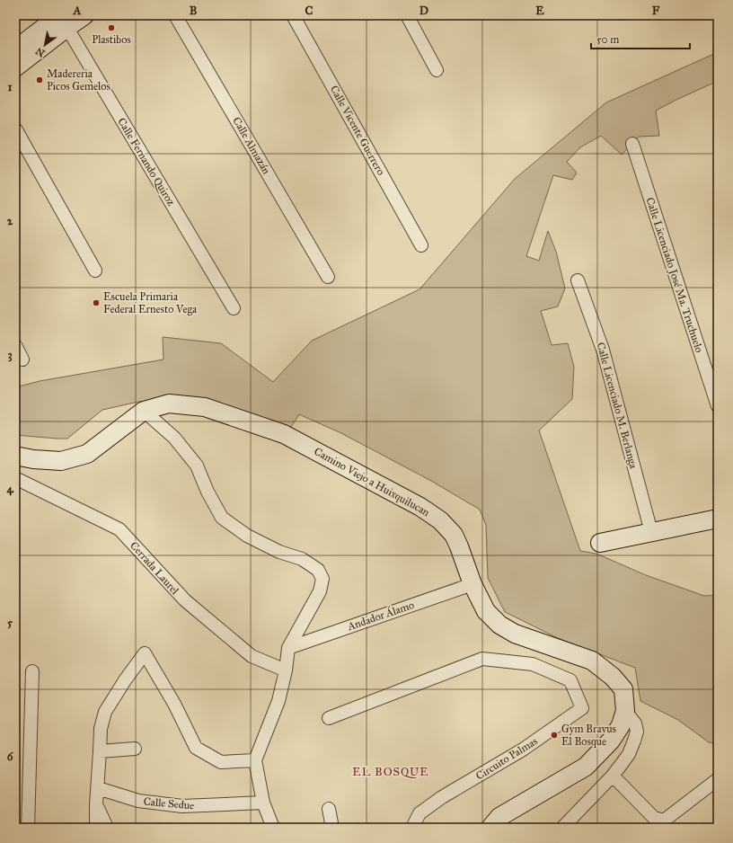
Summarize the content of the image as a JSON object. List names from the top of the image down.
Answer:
{
  "streets": {
    "main road": ["Camino Viejo a Huixquilucan"],
    "street": [
      "Calle Vicente Guerrero",
      "Calle Almazán",
      "Calle Fernando Quiroz",
      "Calle Licenciado José Ma. Truchuelo",
      "Calle Licenciado M. Berlanga",
      "Cerrada Laurel",
      "Andador Álamo",
      "Circuito Palmas",
      "Calle Sedue"
    ]
  },
  "crossings": [
    ["Camino Viejo a Huixquilucan", "Andador Álamo"]
  ],
  "districts": ["EL BOSQUE"],
  "places": [
    "Plastibos",
    "Madereria Picos Gemelos",
    "Escuela Primaria Federal Ernesto Vega",
    "Gym Bravus El Bosque"
  ],
  "scale_bar": "50 m",
  "north": "bottom left",
  "grid": {
    "columns": [
      "A",
      "B",
      "C",
      "D",
      "E",
      "F"
    ],
    "rows": [
      "1",
      "2",
      "3",
      "4",
      "5",
      "6"
    ]
  }
}
